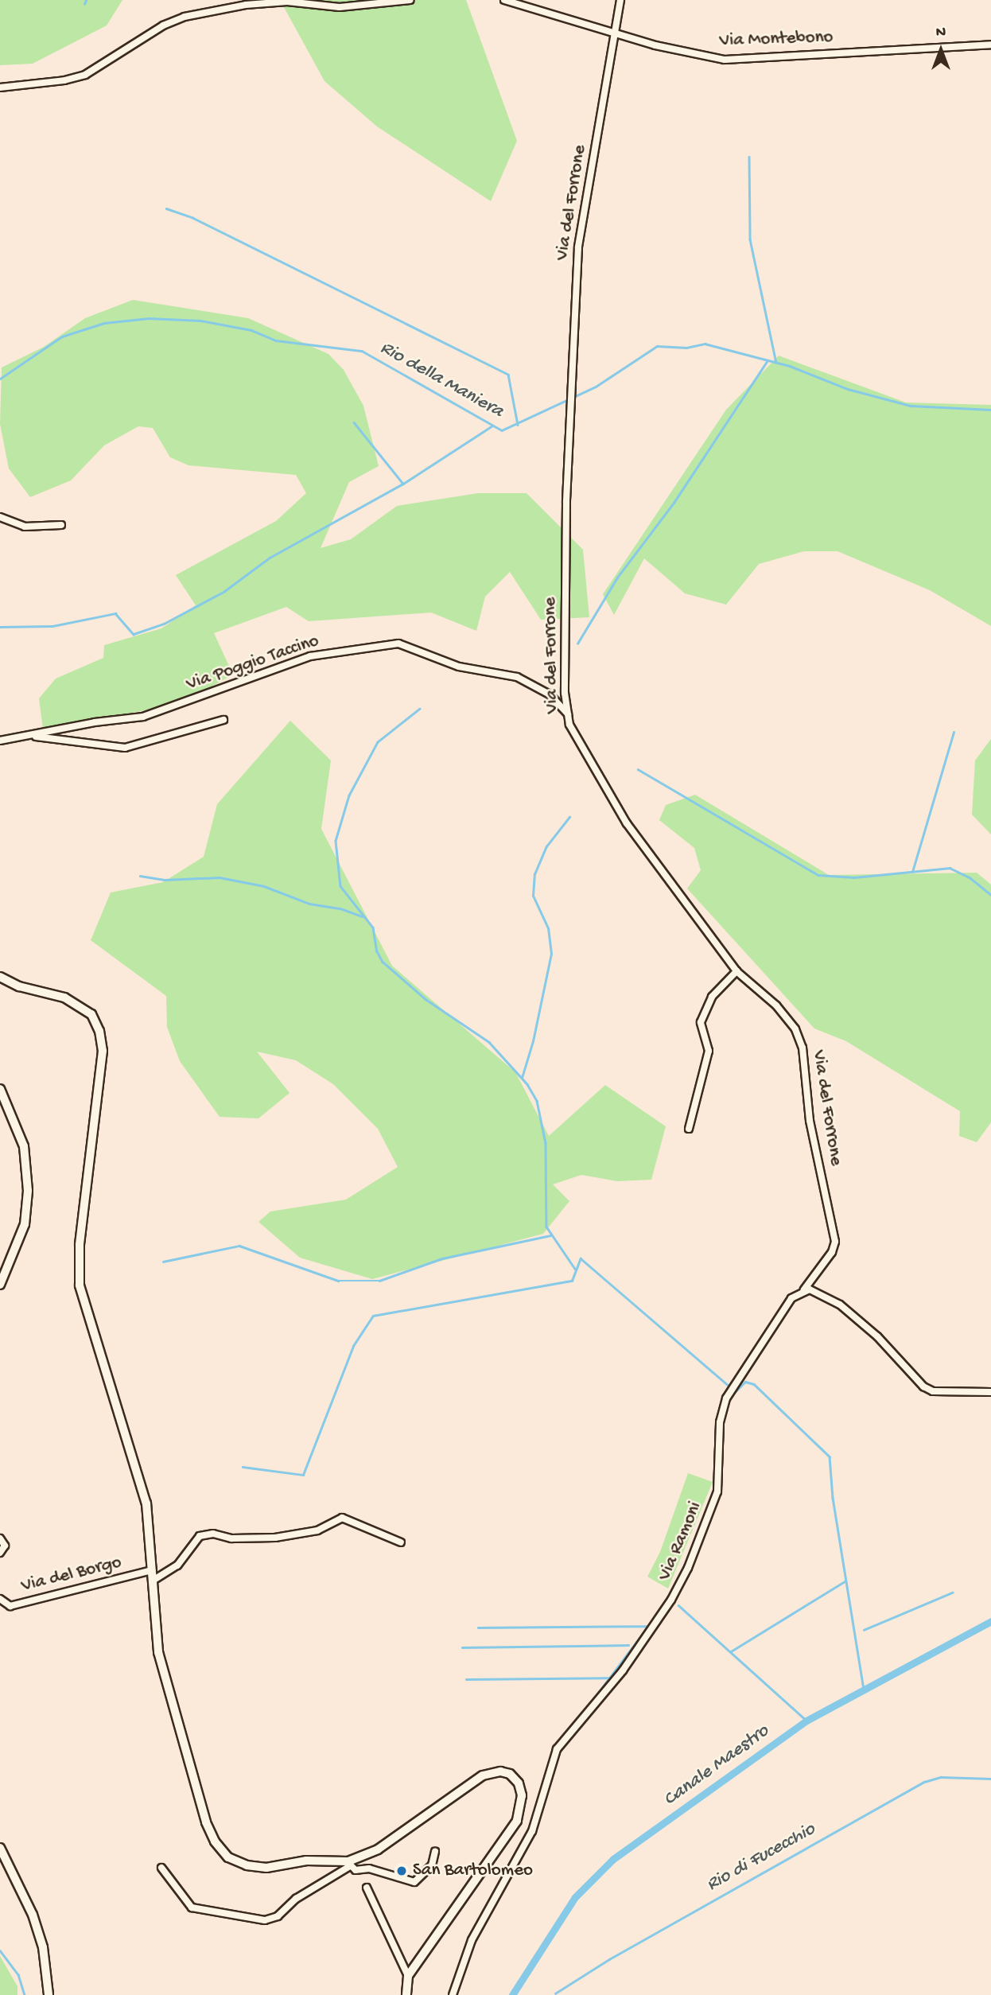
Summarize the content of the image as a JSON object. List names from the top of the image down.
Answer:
{
  "streets": {
    "street": [
      "Via Montebono",
      "Via del Forrone",
      "Via Poggio Taccino",
      "Via Ramoni",
      "Via del Borgo"
    ]
  },
  "crossings": [
    ["Via Montebono", "Via del Forrone"],
    ["Via del Forrone", "Via Poggio Taccino"],
    ["Via del Forrone", "Via Ramoni"]
  ],
  "water": ["Rio della Maniera", "Canale Maestro", "Rio di Fucecchio"],
  "places": ["San Bartolomeo"],
  "north": "top"
}
